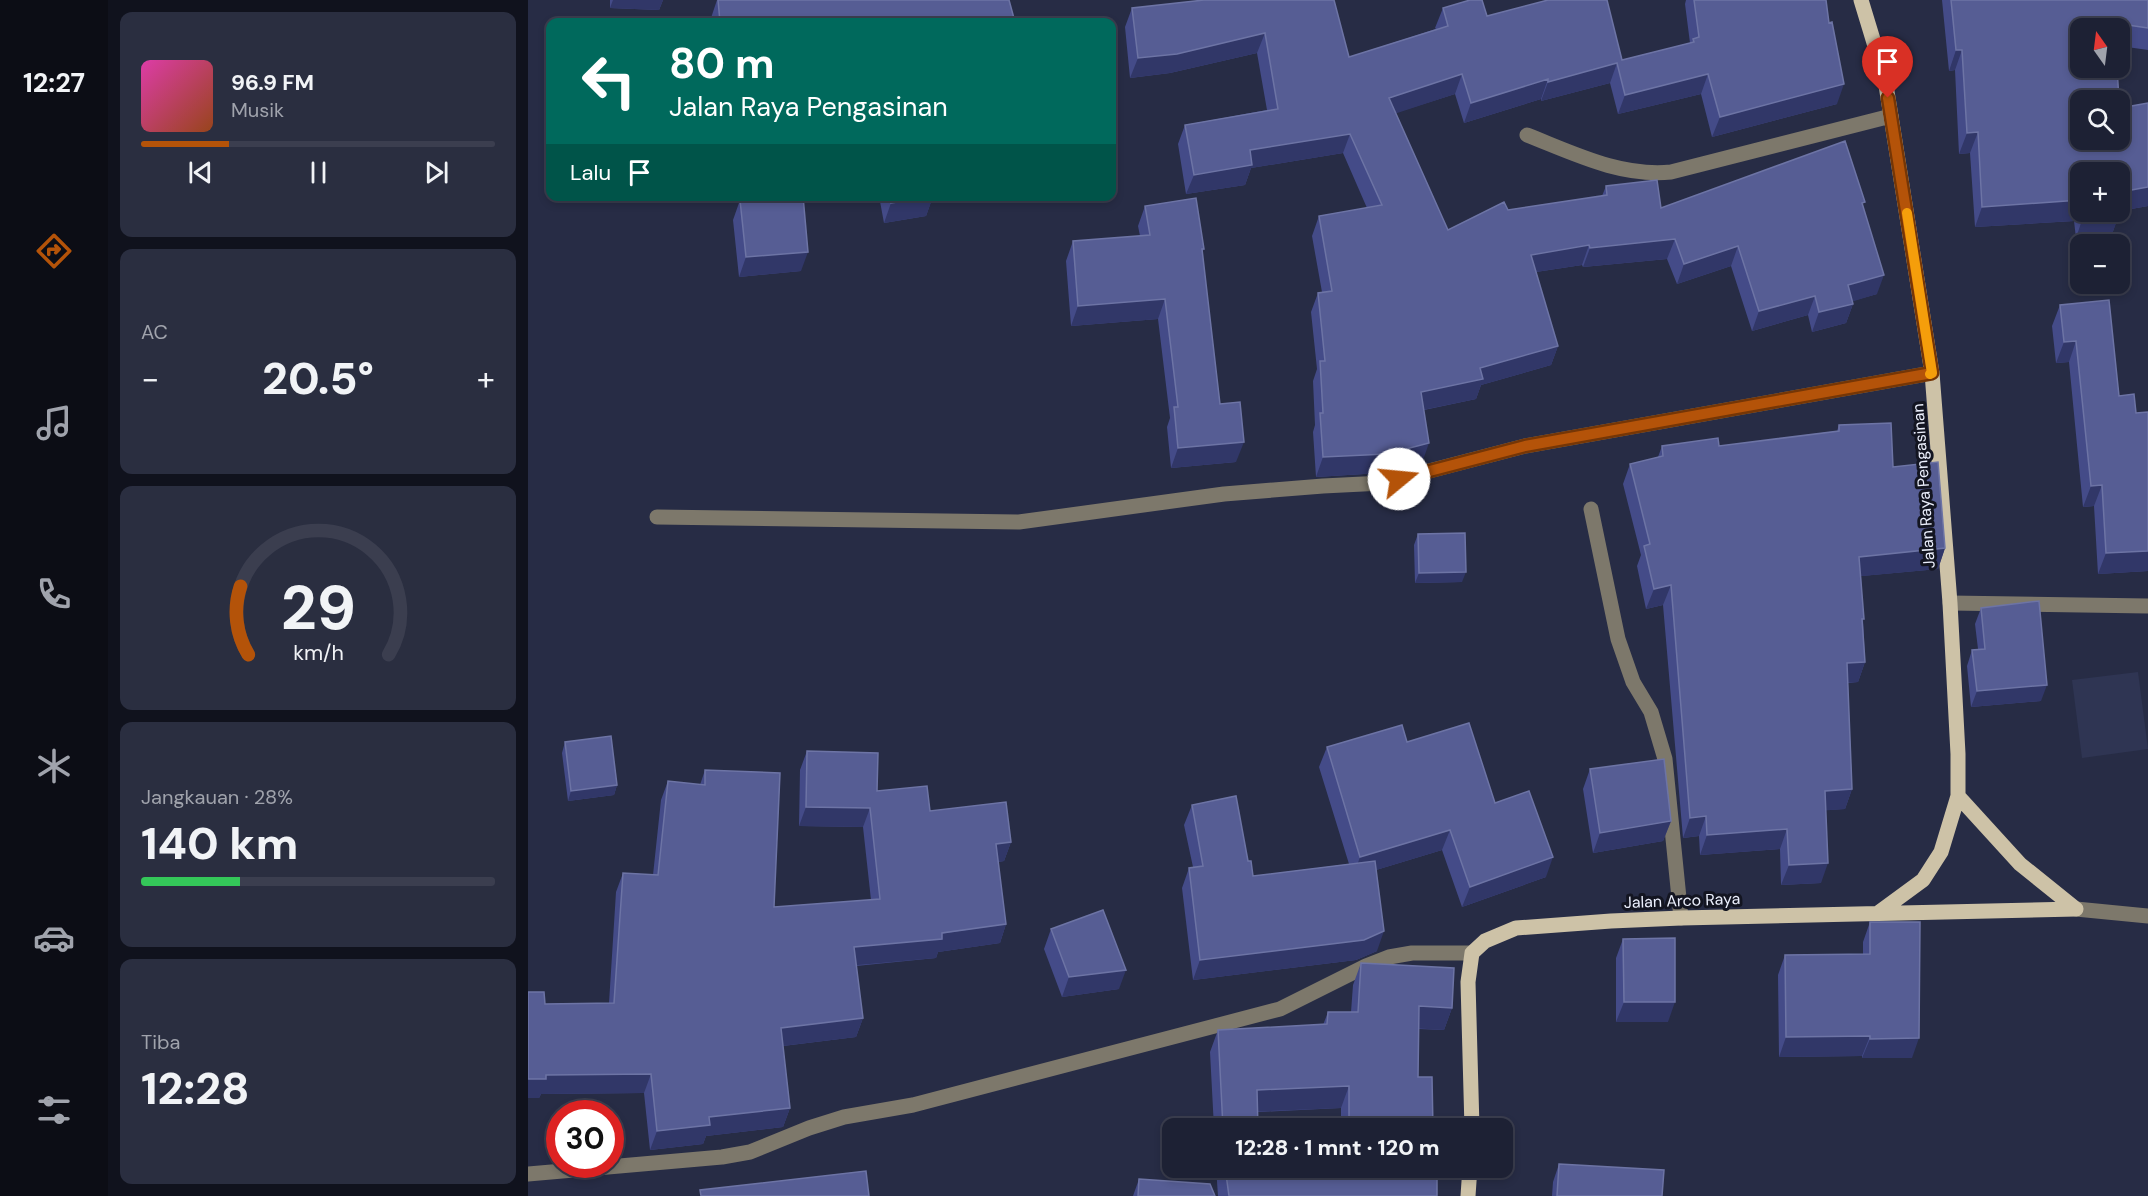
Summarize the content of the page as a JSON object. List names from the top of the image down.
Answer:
{
  "streets": {
    "main road": ["Jalan Raya Pengasinan", "Jalan Arco Raya"]
  },
  "crossings": [
    ["Jalan Raya Pengasinan", "Jalan Arco Raya"]
  ],
  "north": "top",
  "page": {
    "tabs": "12:27",
    "map_buttons": ["+", "−"],
    "turn": ["80 m", "Jalan Raya Pengasinan"],
    "song": ["96.9 FM", "Musik"],
    "then": "Lalu",
    "tile": [
      "AC",
      ["Jangkauan · 28%", "140 km"],
      ["Tiba", "12:28"]
    ],
    "heat": ["−", "20.5°", "+"],
    "limit": "30",
    "trip": "12:28 · 1 mnt · 120 m",
    "gauge": ["29", "km/h"]
  }
}
